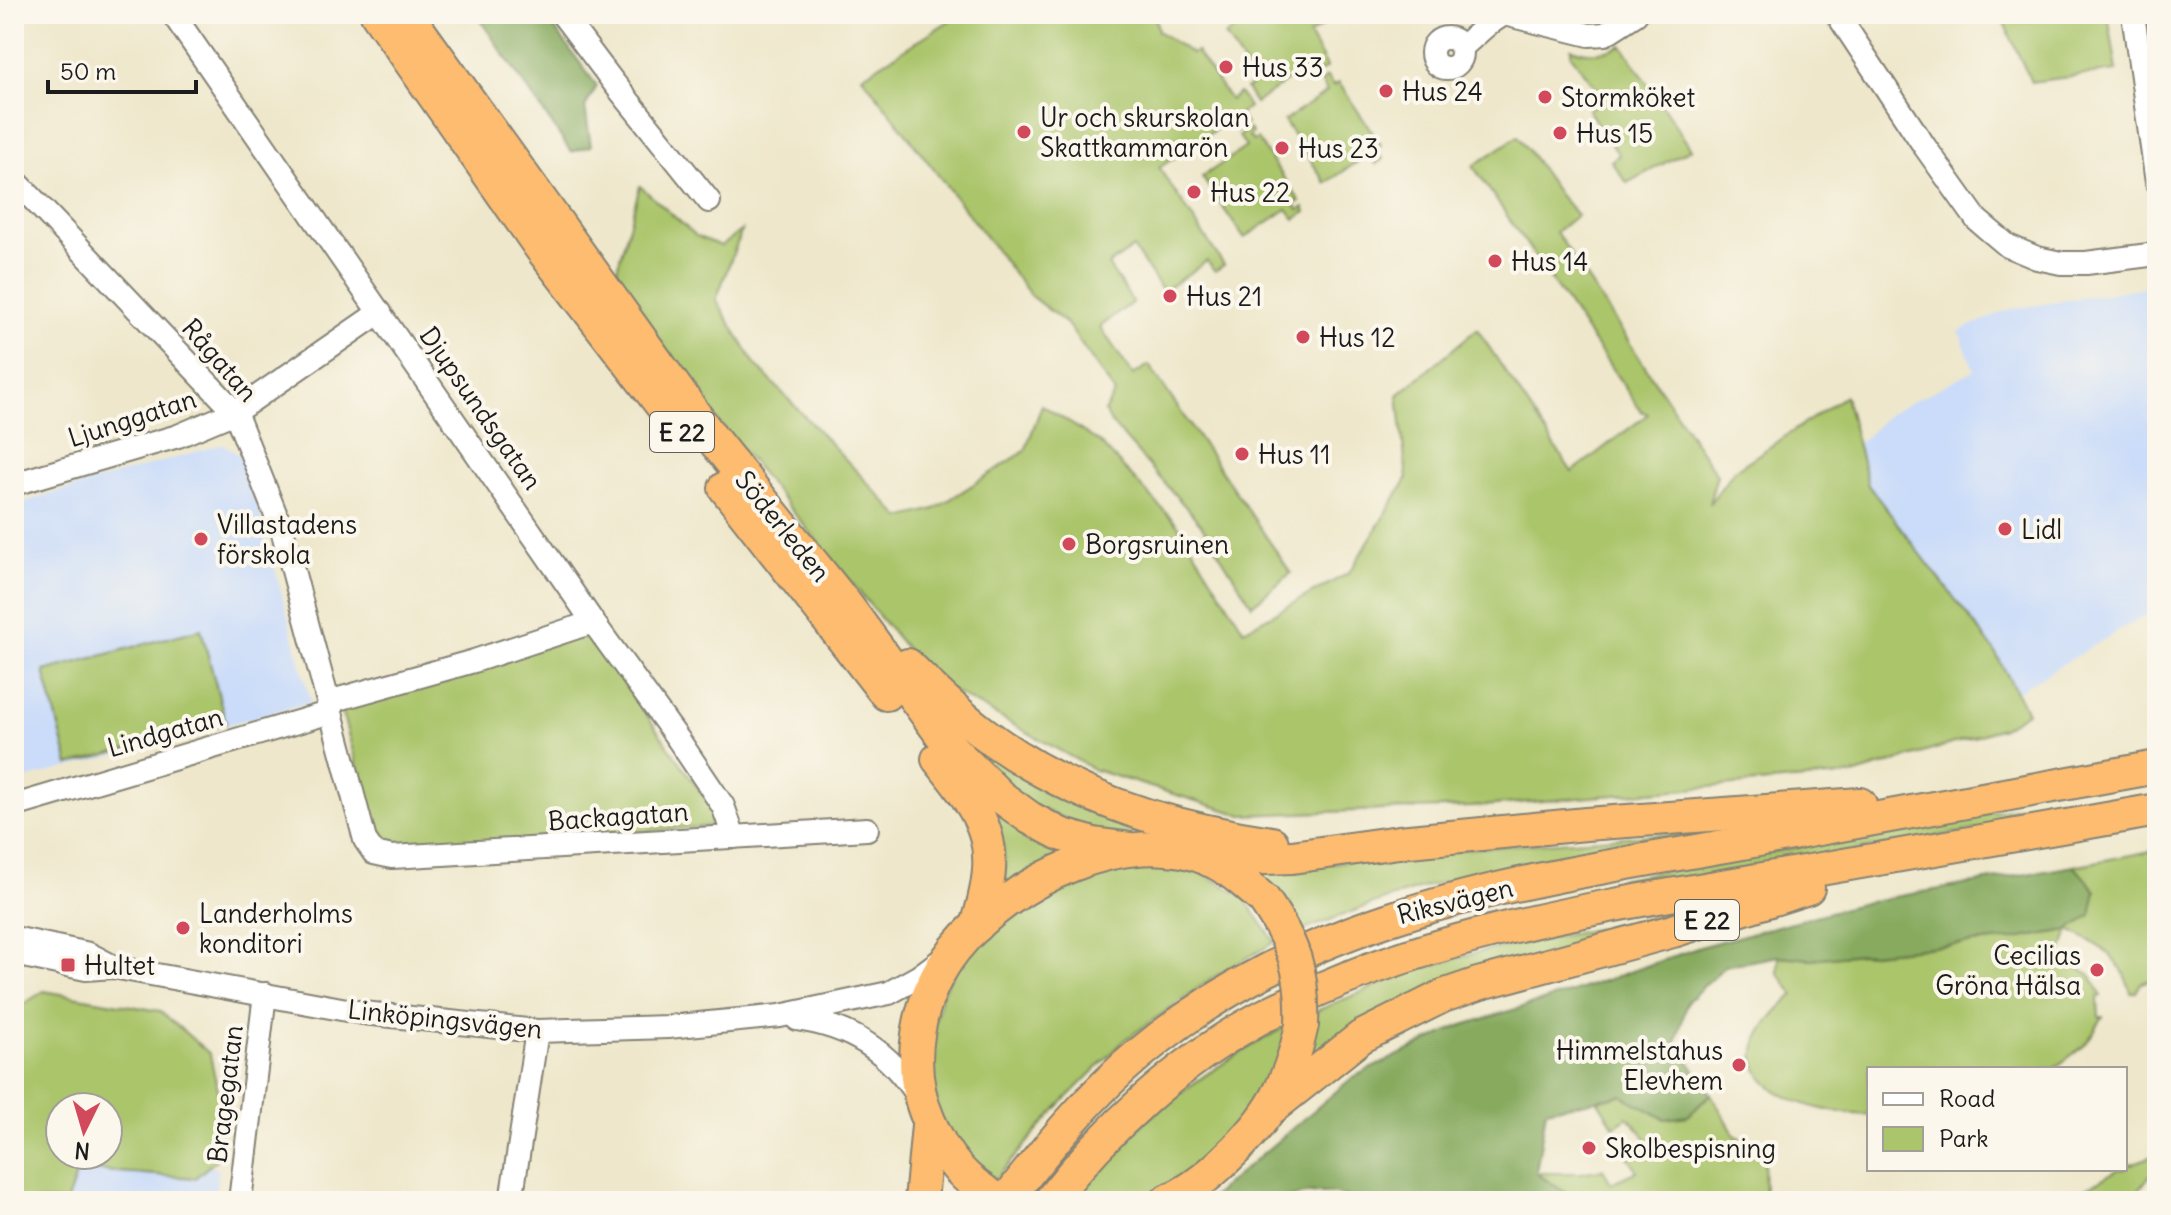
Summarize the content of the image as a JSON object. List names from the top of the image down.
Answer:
{
  "streets": {
    "highway": ["E 22", "Söderleden", "Riksvägen"],
    "street": [
      "Rågatan",
      "Djupsundsgatan",
      "Ljunggatan",
      "Lindgatan",
      "Backagatan",
      "Linköpingsvägen",
      "Bragegatan"
    ]
  },
  "crossings": [
    ["Rågatan", "Ljunggatan"],
    ["Rågatan", "Lindgatan"],
    ["Rågatan", "Backagatan"],
    ["Djupsundsgatan", "Ljunggatan"],
    ["Djupsundsgatan", "Lindgatan"],
    ["Djupsundsgatan", "Backagatan"],
    ["E 22", "Söderleden"],
    ["E 22", "Riksvägen"],
    ["E 22", "Linköpingsvägen"],
    ["Linköpingsvägen", "Bragegatan"]
  ],
  "places": {
    "other": [
      "Hus 33",
      "Hus 24",
      "Stormköket",
      "Ur och skurskolan Skattkammarön",
      "Hus 15",
      "Hus 23",
      "Hus 22",
      "Hus 14",
      "Hus 21",
      "Hus 12",
      "Hus 11",
      "Lidl",
      "Villastadens förskola",
      "Borgsruinen",
      "Landerholms konditori",
      "Cecilias Gröna Hälsa",
      "Himmelstahus Elevhem",
      "Skolbespisning"
    ],
    "transit": ["Hultet"]
  },
  "legend": ["Road", "Park"],
  "scale_bar": "50 m",
  "north": "bottom"
}
